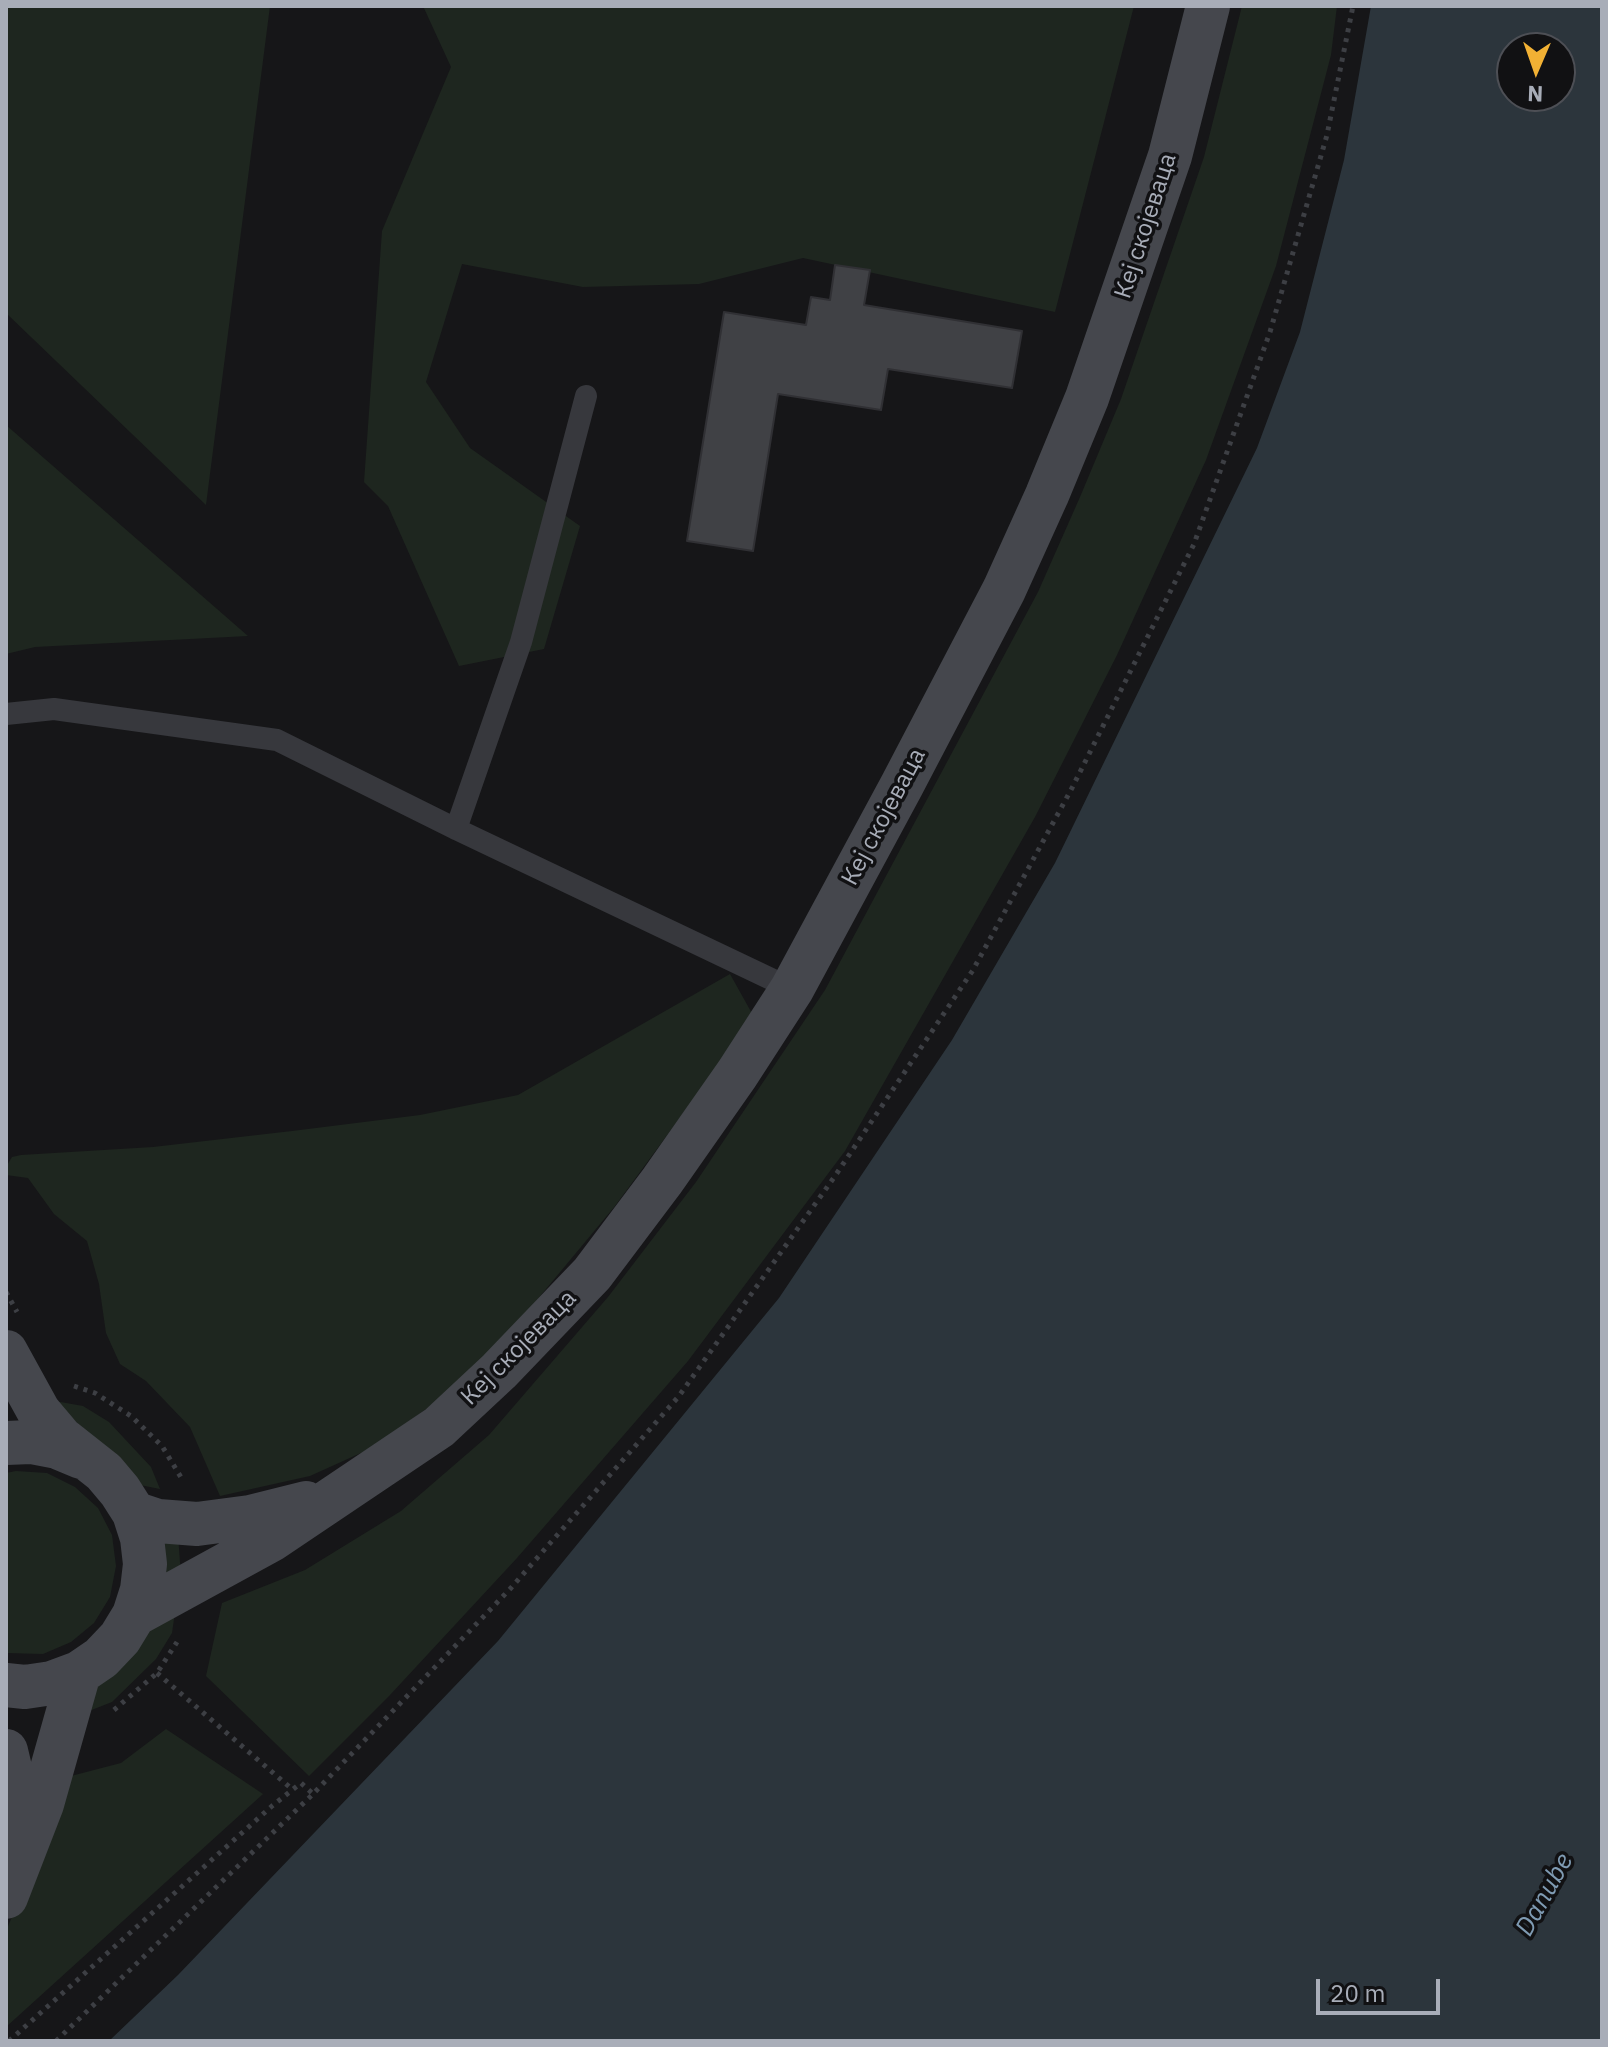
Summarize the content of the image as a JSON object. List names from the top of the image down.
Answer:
{
  "streets": {
    "main road": ["Кеј скојеваца"]
  },
  "water": ["Danube"],
  "scale_bar": "20 m",
  "north": "bottom"
}
